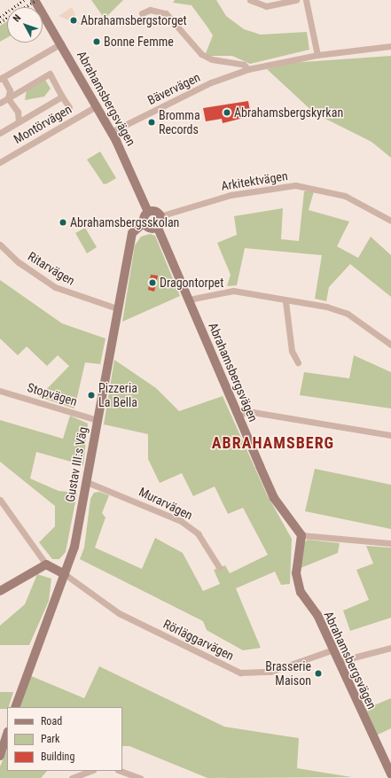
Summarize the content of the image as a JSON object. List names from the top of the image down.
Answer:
{
  "streets": {
    "street": [
      "Bävervägen",
      "Abrahamsbergsvägen",
      "Montörvägen",
      "Arkitektvägen",
      "Ritarvägen",
      "Stopvägen",
      "Gustav III:s Väg",
      "Murarvägen",
      "Rörläggarvägen"
    ]
  },
  "crossings": [
    ["Bävervägen", "Abrahamsbergsvägen"],
    ["Abrahamsbergsvägen", "Montörvägen"],
    ["Abrahamsbergsvägen", "Arkitektvägen"],
    ["Abrahamsbergsvägen", "Gustav III:s Väg"],
    ["Abrahamsbergsvägen", "Rörläggarvägen"],
    ["Arkitektvägen", "Gustav III:s Väg"],
    ["Ritarvägen", "Gustav III:s Väg"],
    ["Stopvägen", "Gustav III:s Väg"],
    ["Gustav III:s Väg", "Murarvägen"],
    ["Gustav III:s Väg", "Rörläggarvägen"]
  ],
  "districts": ["ABRAHAMSBERG"],
  "places": [
    "Abrahamsbergstorget",
    "Bonne Femme",
    "Abrahamsbergskyrkan",
    "Bromma Records",
    "Abrahamsbergsskolan",
    "Dragontorpet",
    "Pizzeria La Bella",
    "Brasserie Maison"
  ],
  "legend": ["Road", "Park", "Building"],
  "north": "top left"
}
